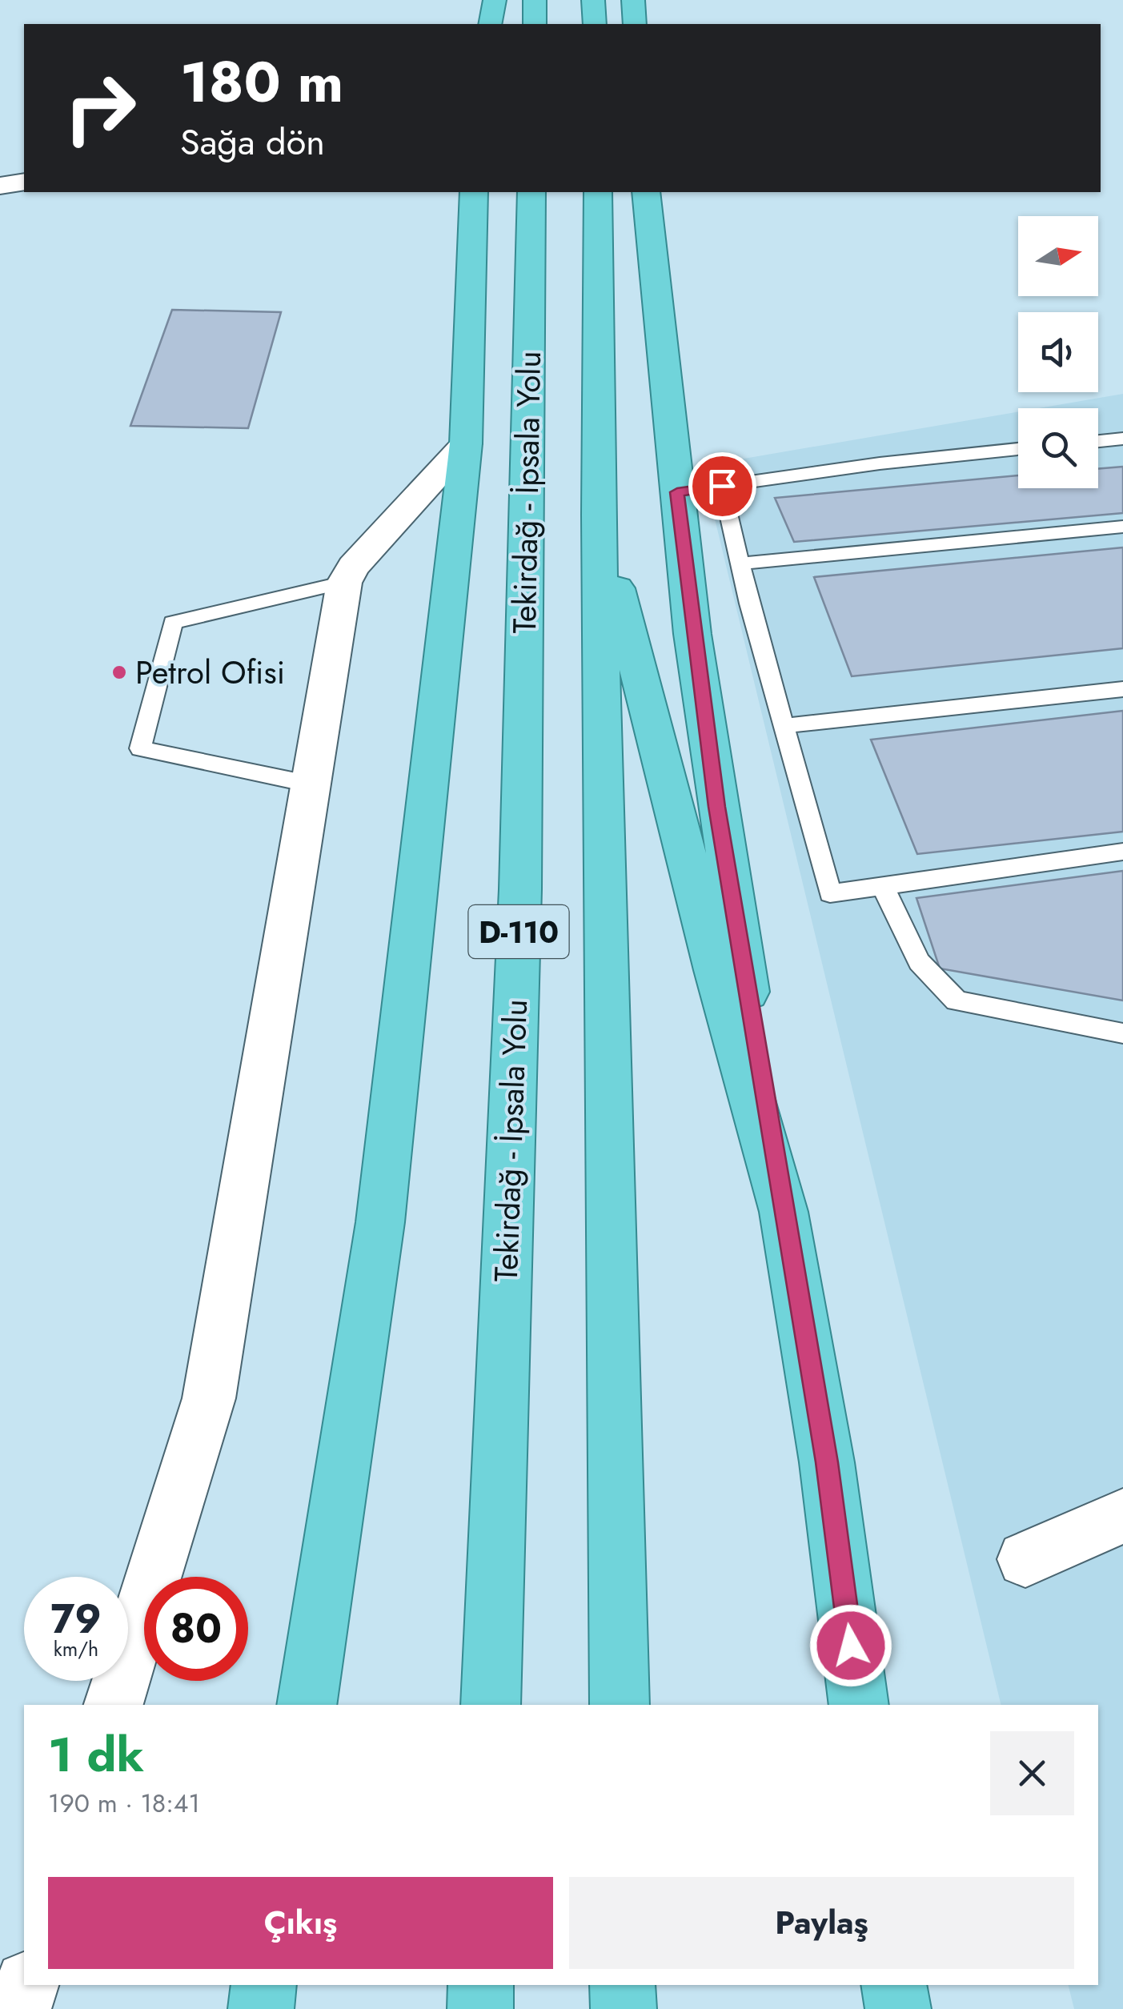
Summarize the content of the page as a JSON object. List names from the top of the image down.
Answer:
{
  "streets": {
    "highway": ["Tekirdağ - İpsala Yolu", "D-110"]
  },
  "places": ["Petrol Ofisi"],
  "north": "right",
  "page": {
    "turn": ["180 m", "Sağa dön"],
    "speed": "79 km/h",
    "limit": "80",
    "heading": ["1 dk", "190 m · 18:41"],
    "buttons": ["Çıkış", "Paylaş"]
  }
}
